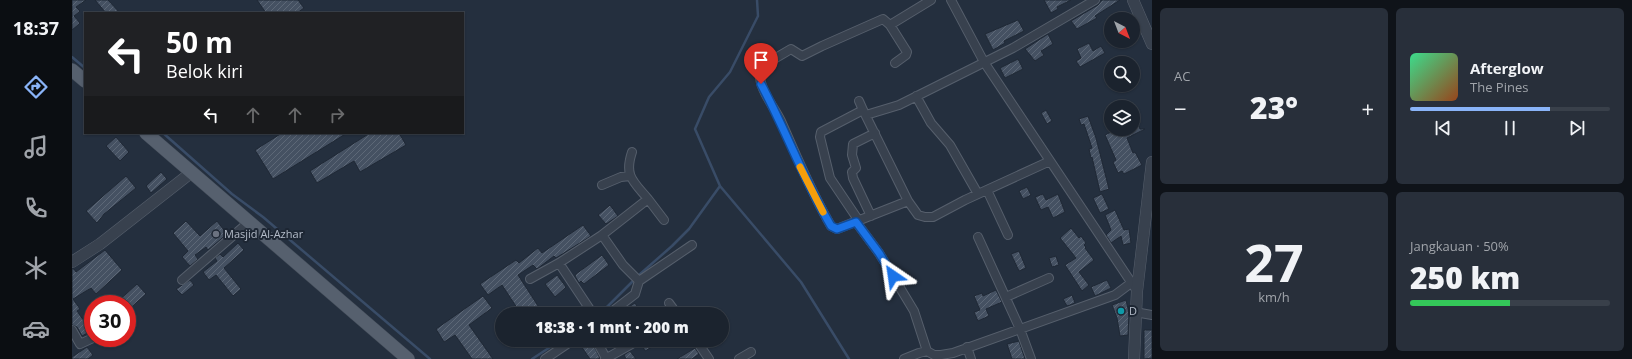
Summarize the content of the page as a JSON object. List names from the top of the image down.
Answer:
{
  "places": ["Masjid Al-Azhar", "D"],
  "north": "bottom right",
  "page": {
    "tabs": "18:37",
    "tile": [
      "AC",
      ["27", "km/h"],
      ["Jangkauan · 50%", "250 km"]
    ],
    "turn": ["50 m", "Belok kiri"],
    "song": ["Afterglow", "The Pines"],
    "heat": ["−", "23°", "+"],
    "limit": "30",
    "trip": "18:38 · 1 mnt · 200 m"
  }
}
